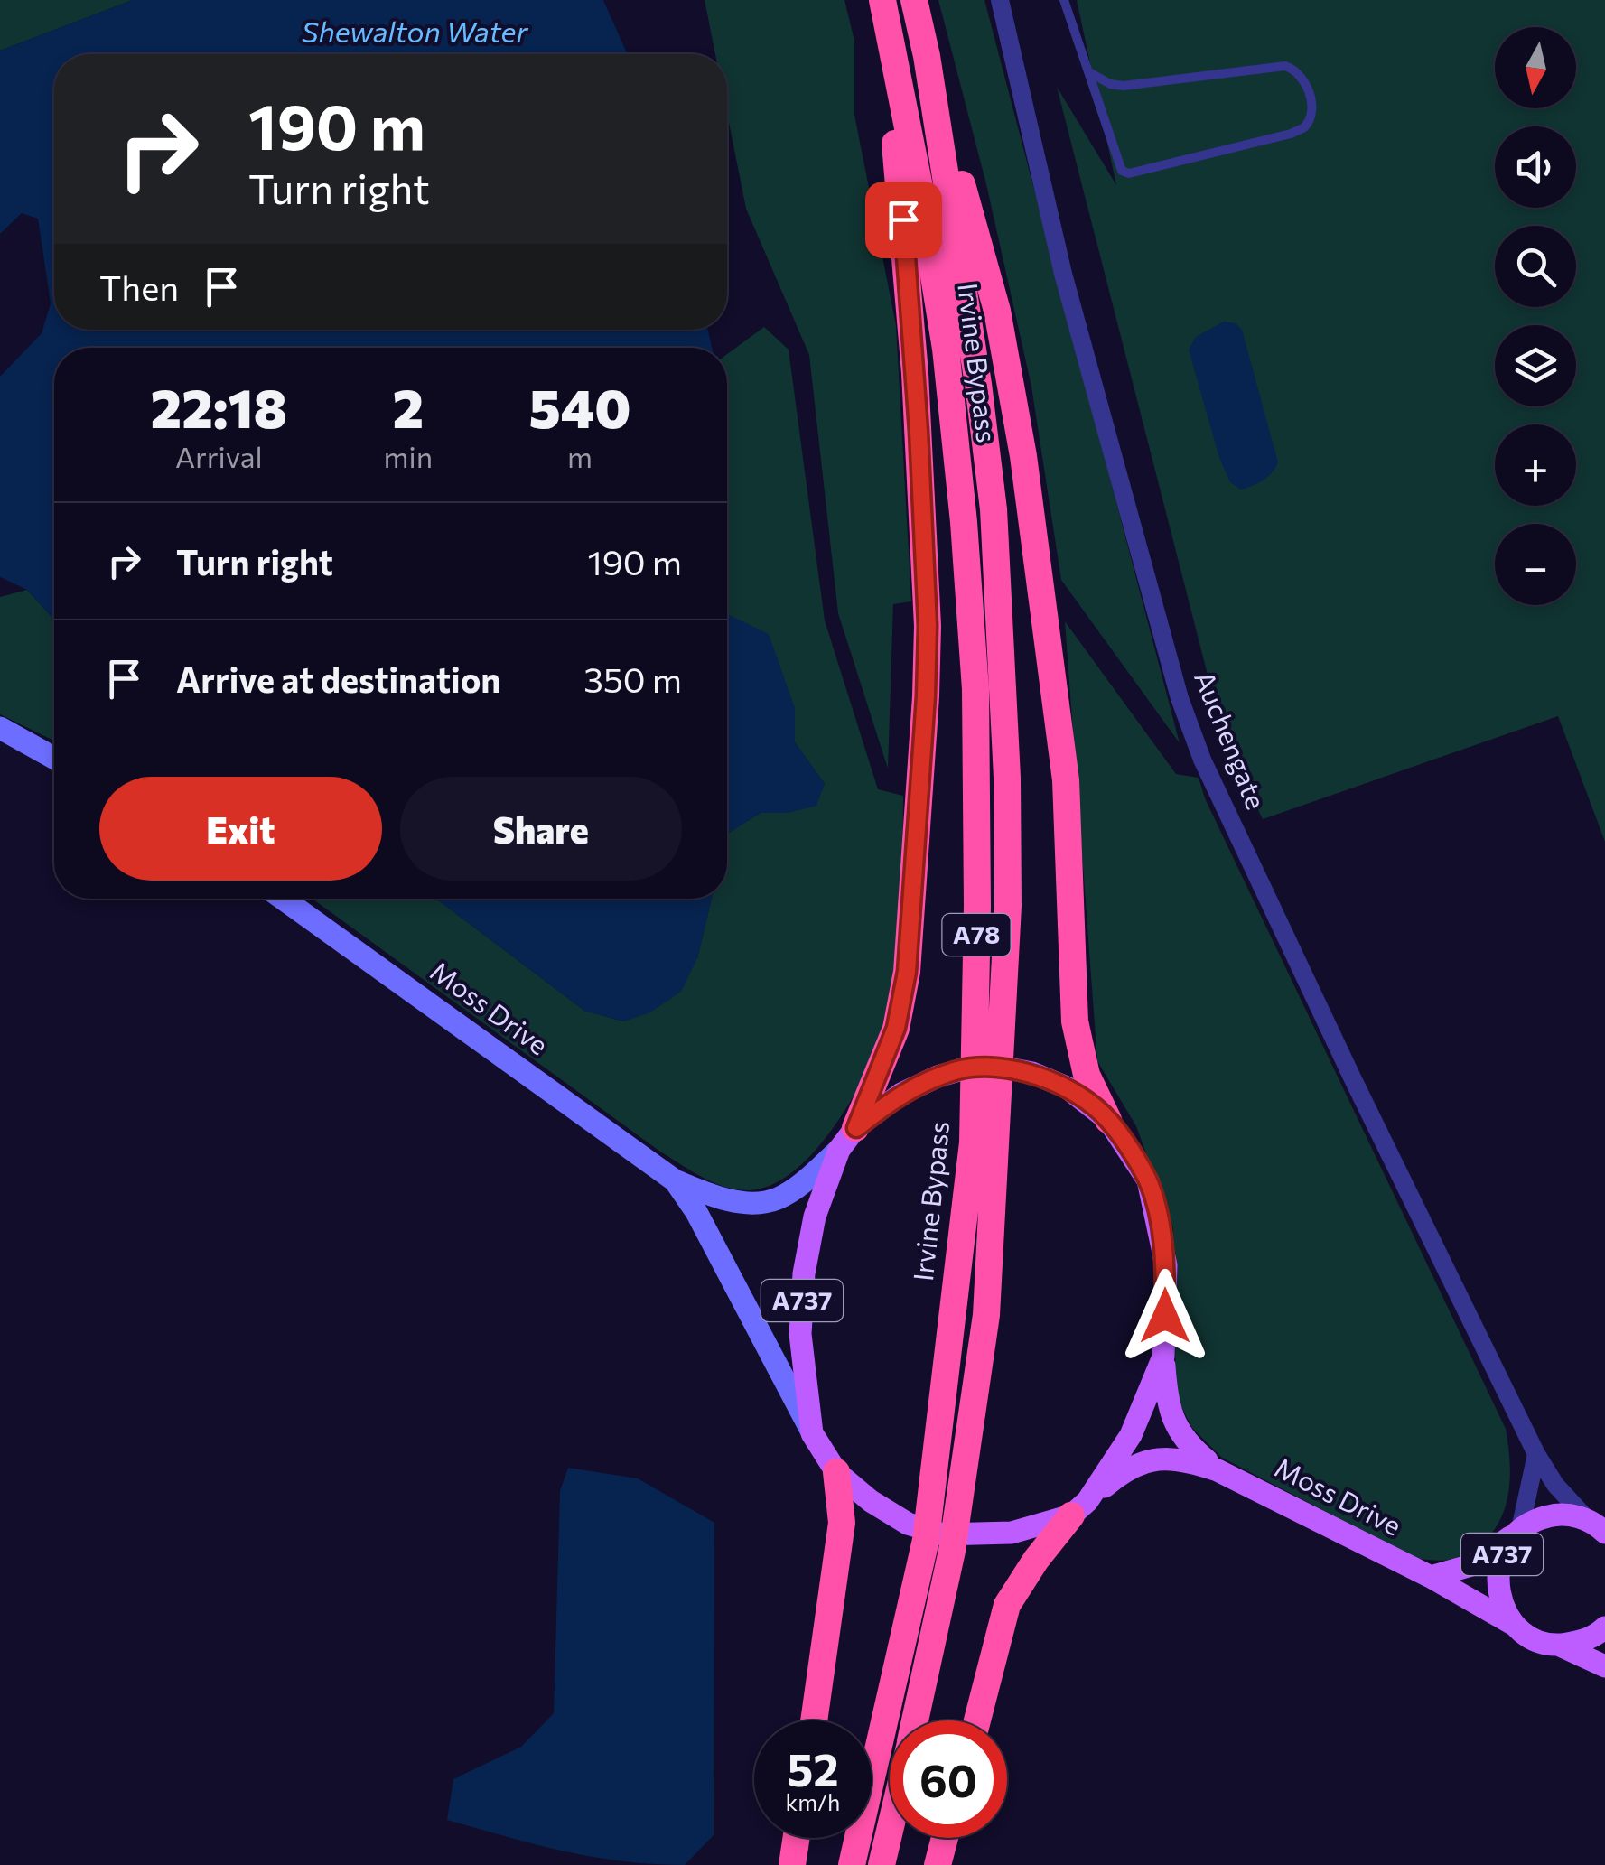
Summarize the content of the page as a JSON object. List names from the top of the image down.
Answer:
{
  "streets": {
    "highway": ["Irvine Bypass", "A78"],
    "main road": ["Moss Drive", "A737"],
    "street": ["Auchengate"]
  },
  "crossings": [
    ["Auchengate", "A737"],
    ["Moss Drive", "A737"]
  ],
  "water": ["Shewalton Water"],
  "north": "bottom",
  "page": {
    "map_buttons": ["+", "−"],
    "turn": ["190 m", "Turn right"],
    "then": "Then",
    "eta": [
      "22:18",
      "Arrival",
      "2",
      "min",
      "540",
      "m"
    ],
    "list": [
      {
        "name": "Turn right",
        "value": "190 m"
      },
      {
        "name": "Arrive at destination",
        "value": "350 m"
      }
    ],
    "buttons": ["Exit", "Share"],
    "speed": "52 km/h",
    "limit": "60"
  }
}
